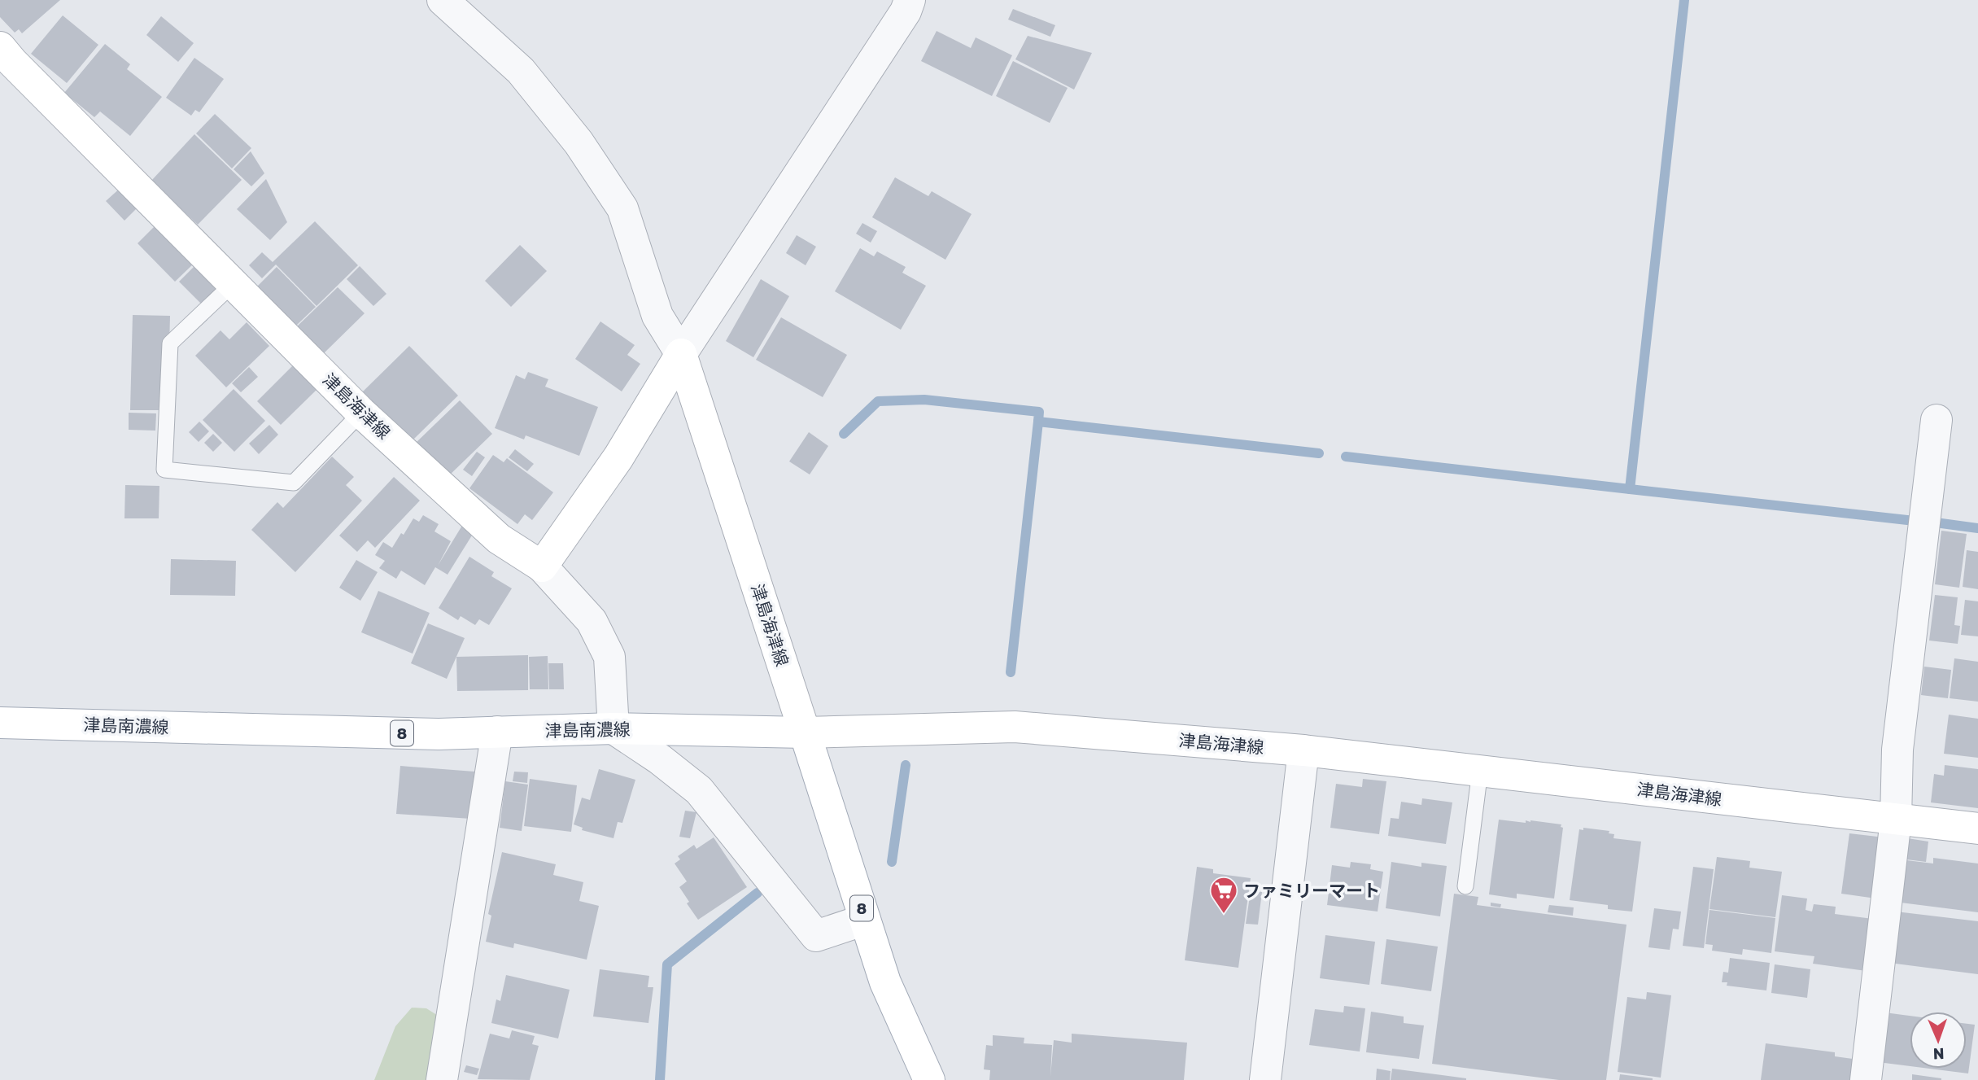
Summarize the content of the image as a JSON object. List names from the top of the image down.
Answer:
{
  "streets": {
    "main road": ["津島海津線", "津島南濃線", "8"]
  },
  "crossings": [
    ["津島海津線", "津島南濃線"],
    ["津島海津線", "8"],
    ["津島南濃線", "8"]
  ],
  "places": {
    "supermarket": ["ファミリーマート"]
  },
  "north": "bottom"
}
